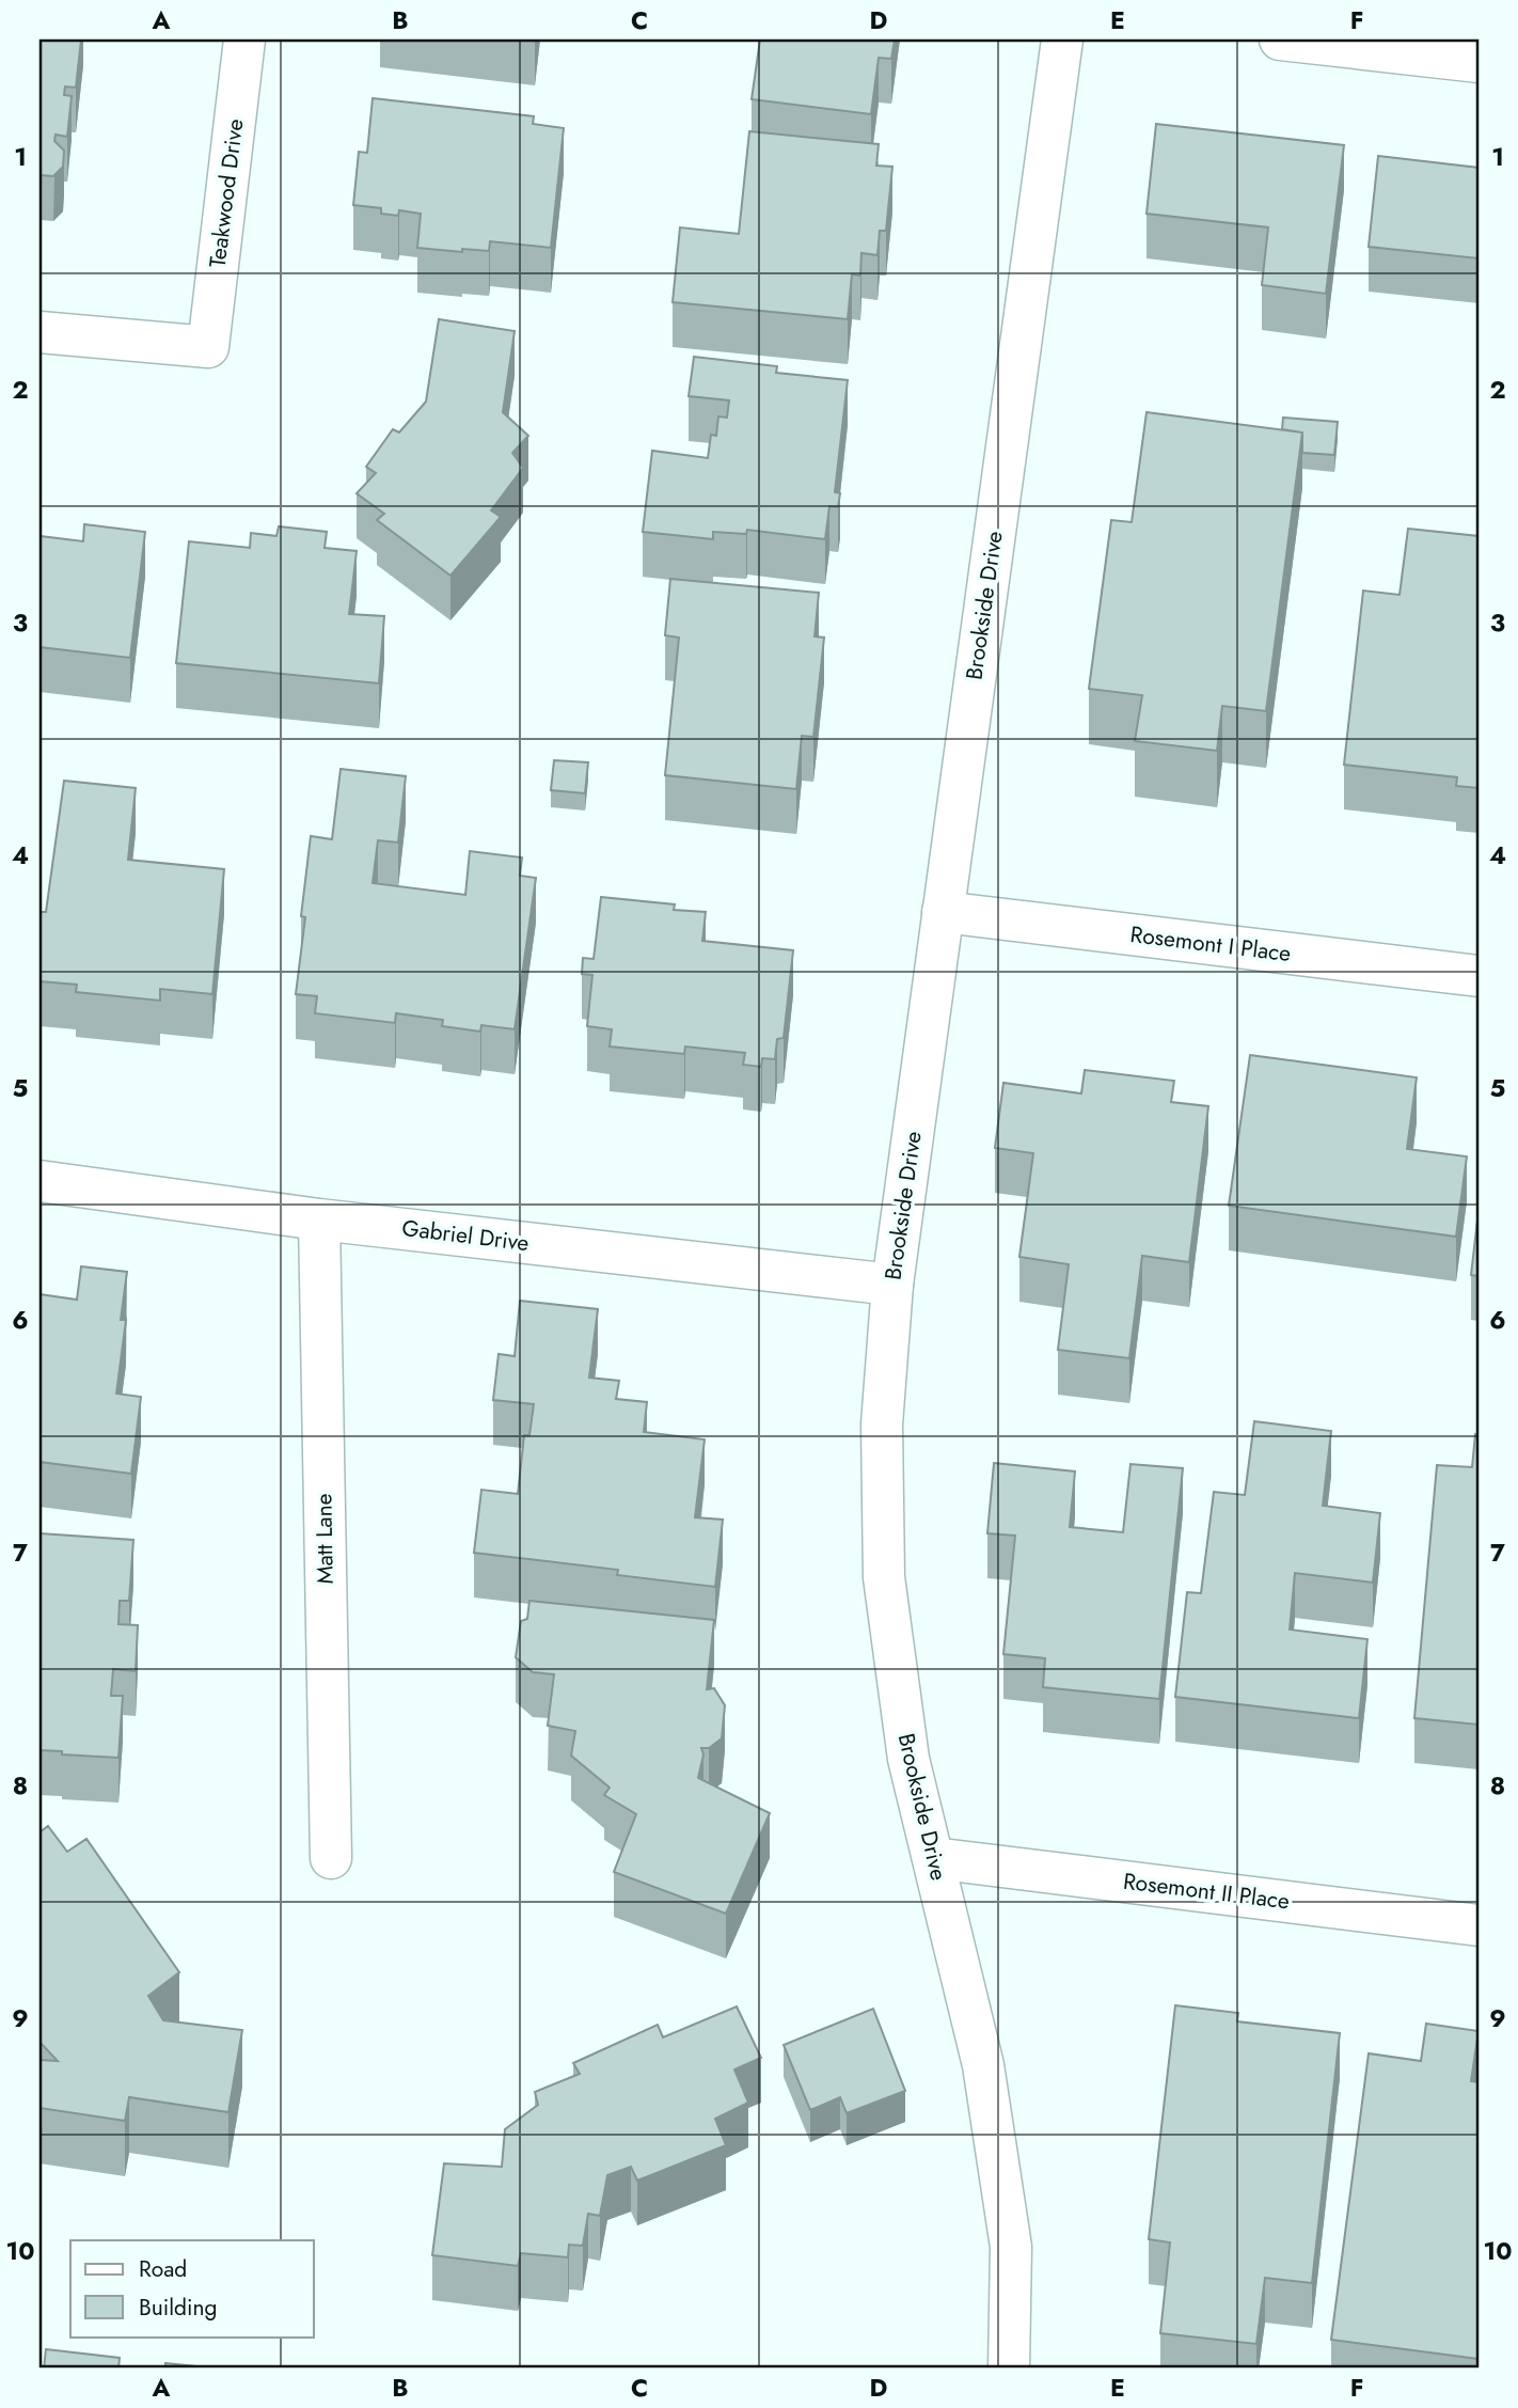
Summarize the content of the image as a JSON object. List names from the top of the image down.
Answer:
{
  "streets": {
    "street": [
      "Teakwood Drive",
      "Brookside Drive",
      "Rosemont I Place",
      "Gabriel Drive",
      "Matt Lane",
      "Rosemont II Place"
    ]
  },
  "crossings": [
    ["Brookside Drive", "Rosemont I Place"],
    ["Brookside Drive", "Gabriel Drive"],
    ["Brookside Drive", "Rosemont II Place"],
    ["Gabriel Drive", "Matt Lane"]
  ],
  "legend": ["Road", "Building"],
  "grid": {
    "columns": [
      "A",
      "B",
      "C",
      "D",
      "E",
      "F"
    ],
    "rows": [
      "1",
      "2",
      "3",
      "4",
      "5",
      "6",
      "7",
      "8",
      "9",
      "10"
    ]
  }
}
